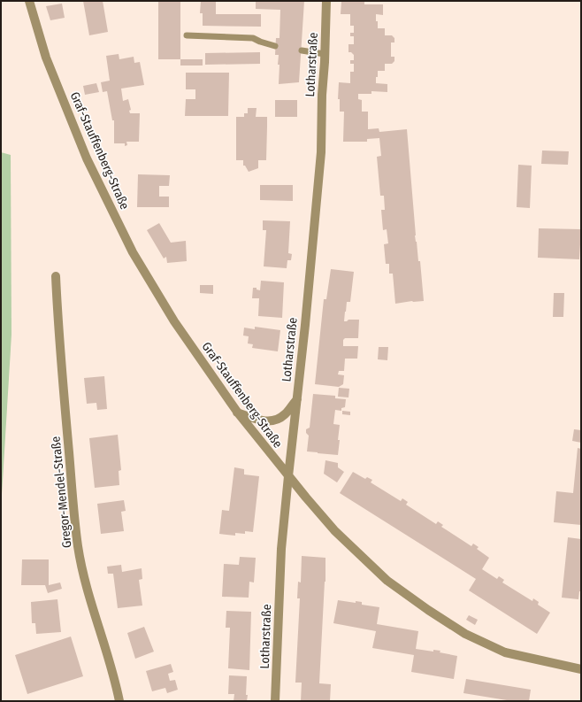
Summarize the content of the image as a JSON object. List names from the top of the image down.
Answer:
{
  "streets": {
    "street": ["Lotharstraße", "Graf-Stauffenberg-Straße", "Gregor-Mendel-Straße"]
  },
  "crossings": [
    ["Lotharstraße", "Graf-Stauffenberg-Straße"]
  ]
}
